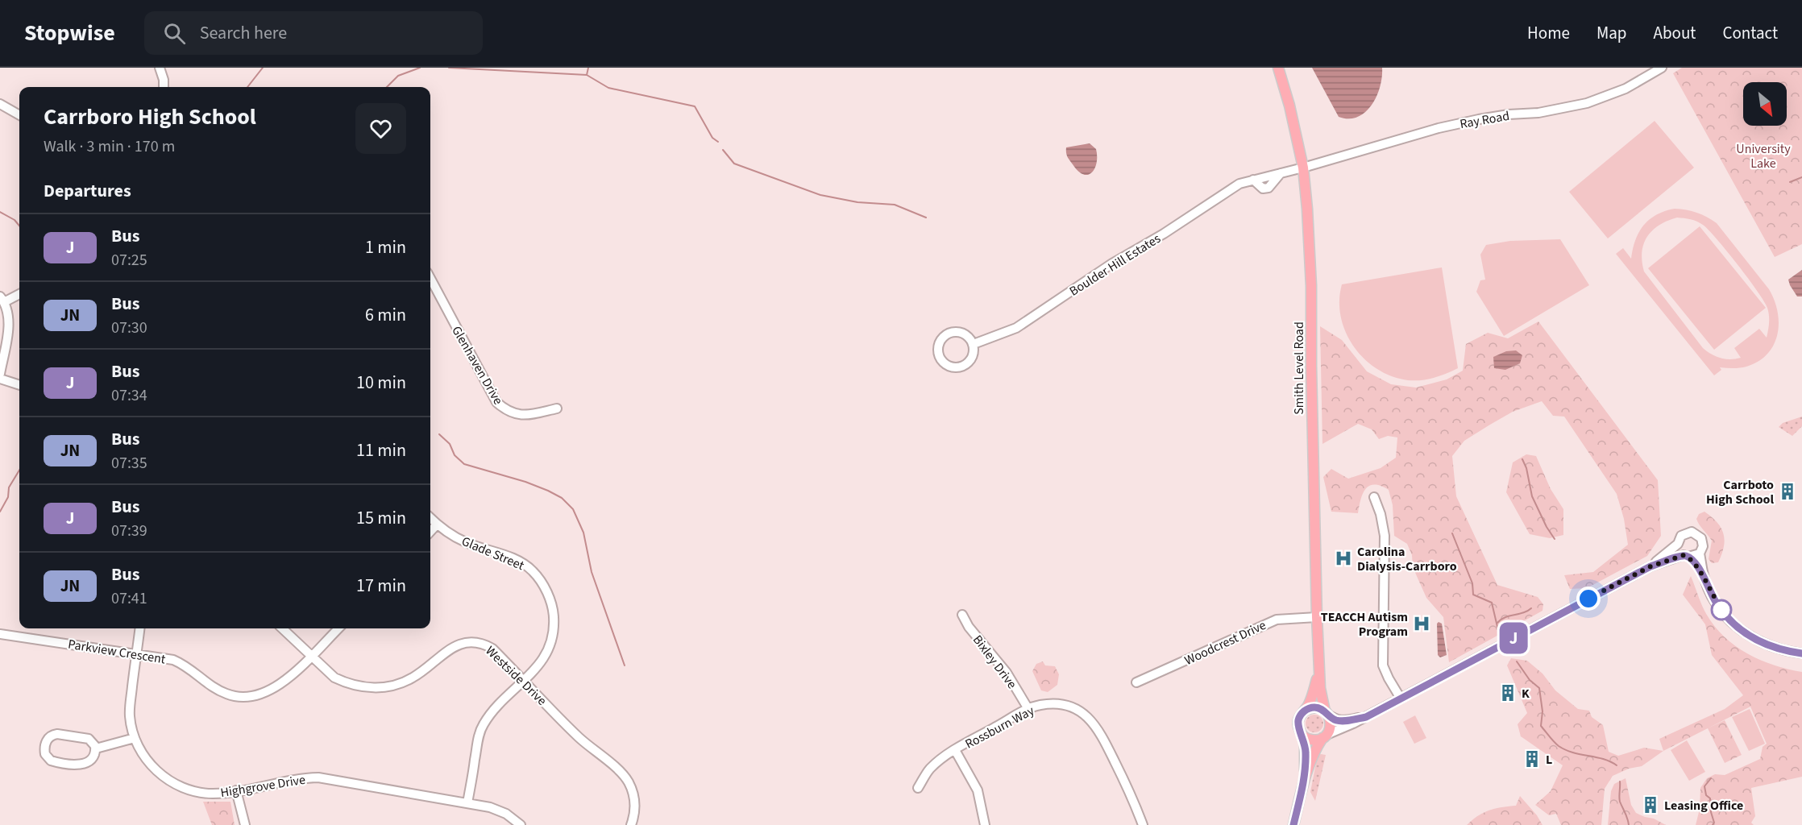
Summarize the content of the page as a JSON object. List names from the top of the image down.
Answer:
{
  "streets": {
    "main road": ["Smith Level Road"],
    "street": [
      "Ray Road",
      "Boulder Hill Estates",
      "Glenhaven Drive",
      "Glade Street",
      "Woodcrest Drive",
      "Parkview Crescent",
      "Bixley Drive",
      "Westside Drive",
      "Rossburn Way",
      "Highgrove Drive"
    ]
  },
  "crossings": [
    ["Ray Road", "Boulder Hill Estates"],
    ["Ray Road", "Smith Level Road"],
    ["Boulder Hill Estates", "Smith Level Road"],
    ["Smith Level Road", "Woodcrest Drive"],
    ["Glade Street", "Westside Drive"],
    ["Glade Street", "Highgrove Drive"],
    ["Parkview Crescent", "Westside Drive"],
    ["Parkview Crescent", "Highgrove Drive"],
    ["Bixley Drive", "Rossburn Way"]
  ],
  "parks": ["University Lake"],
  "places": {
    "building": [
      "Carrboto High School",
      "K",
      "L",
      "Leasing Office"
    ],
    "hospital": ["Carolina Dialysis-Carrboro", "TEACCH Autism Program"]
  },
  "lines": ["bus line J"],
  "north": "bottom right",
  "page": {
    "header": "Stopwise",
    "search": "Search here",
    "nav": [
      "Home",
      "Map",
      "About",
      "Contact"
    ],
    "on_map": "J",
    "heading": [
      ["Carrboro High School", "Walk · 3 min · 170 m"],
      "Departures"
    ],
    "list": [
      {
        "mark": "J",
        "name": "Bus",
        "note": "07:25",
        "value": "1 min"
      },
      {
        "mark": "JN",
        "name": "Bus",
        "note": "07:30",
        "value": "6 min"
      },
      {
        "mark": "J",
        "name": "Bus",
        "note": "07:34",
        "value": "10 min"
      },
      {
        "mark": "JN",
        "name": "Bus",
        "note": "07:35",
        "value": "11 min"
      },
      {
        "mark": "J",
        "name": "Bus",
        "note": "07:39",
        "value": "15 min"
      },
      {
        "mark": "JN",
        "name": "Bus",
        "note": "07:41",
        "value": "17 min"
      }
    ]
  }
}
